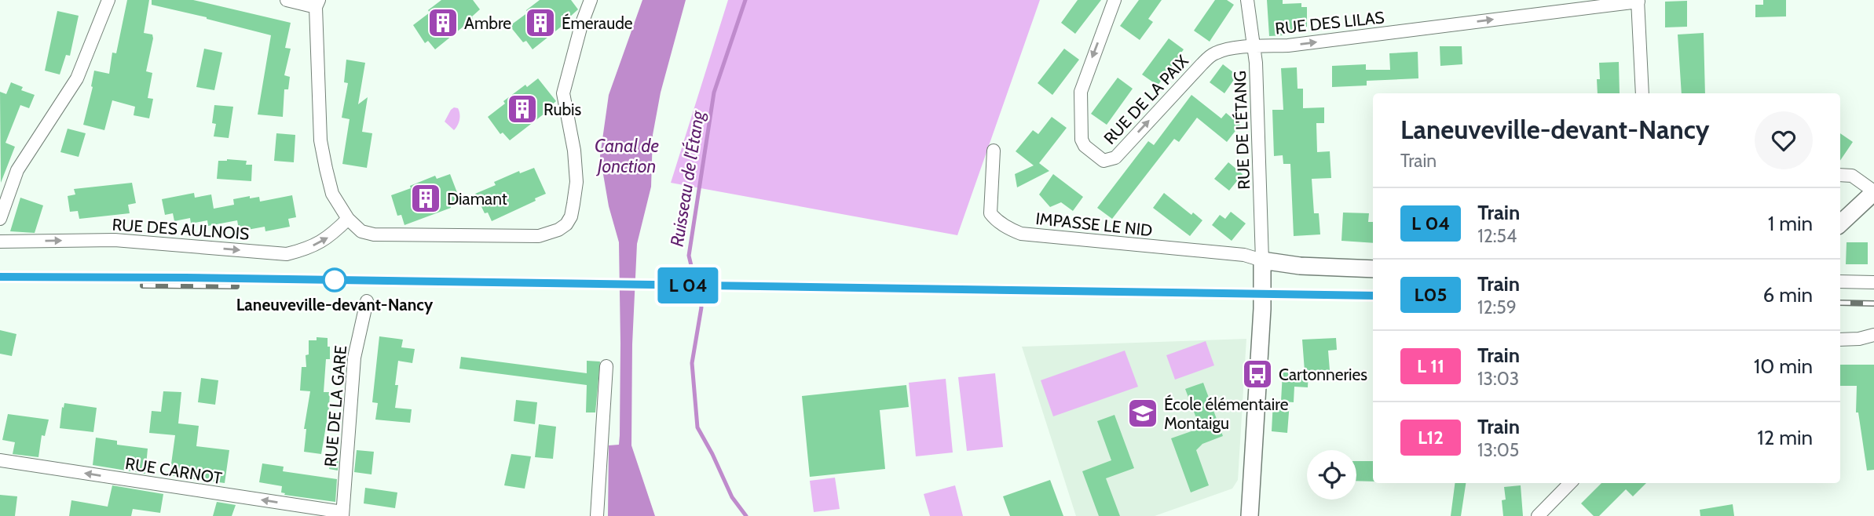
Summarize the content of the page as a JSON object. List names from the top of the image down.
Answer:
{
  "streets": {
    "street": [
      "RUE DES LILAS",
      "RUE DE LA PAIX",
      "RUE DE L'ÉTANG",
      "IMPASSE LE NID",
      "RUE DES AULNOIS",
      "RUE DE LA GARE",
      "RUE CARNOT"
    ]
  },
  "crossings": [
    ["RUE DES LILAS", "RUE DE LA PAIX"],
    ["RUE DES LILAS", "RUE DE L'ÉTANG"],
    ["RUE DE LA PAIX", "RUE DE L'ÉTANG"],
    ["RUE DE L'ÉTANG", "IMPASSE LE NID"],
    ["RUE DE LA GARE", "RUE CARNOT"]
  ],
  "one_way": ["RUE DES LILAS", "RUE DES AULNOIS", "RUE CARNOT"],
  "water": ["Canal de Jonction", "Ruisseau de l'Étang"],
  "places": {
    "building": [
      "Ambre",
      "Émeraude",
      "Rubis",
      "Diamant"
    ],
    "other": ["Laneuveville-devant-Nancy"],
    "bus stop": ["Cartonneries"],
    "school or university": ["École élémentaire Montaigu"]
  },
  "page": {
    "on_map": "L 04",
    "heading": ["Laneuveville-devant-Nancy", "Train"],
    "list": [
      {
        "mark": "L 04",
        "name": "Train",
        "note": "12:54",
        "value": "1 min"
      },
      {
        "mark": "L05",
        "name": "Train",
        "note": "12:59",
        "value": "6 min"
      },
      {
        "mark": "L 11",
        "name": "Train",
        "note": "13:03",
        "value": "10 min"
      },
      {
        "mark": "L12",
        "name": "Train",
        "note": "13:05",
        "value": "12 min"
      }
    ]
  }
}
